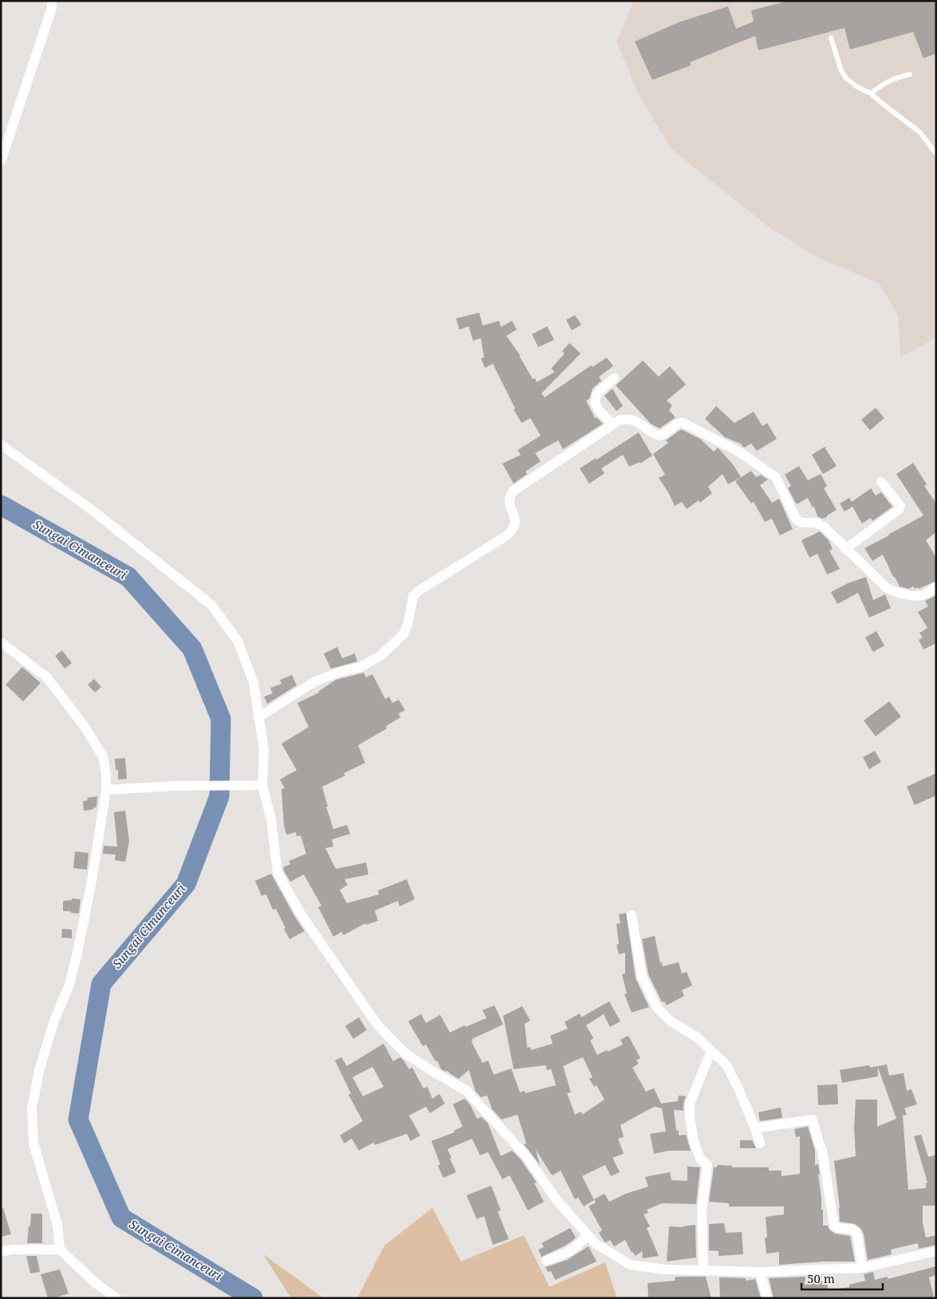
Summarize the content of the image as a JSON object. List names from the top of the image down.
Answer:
{
  "water": ["Sungai Cimanceuri"],
  "scale_bar": "50 m"
}
